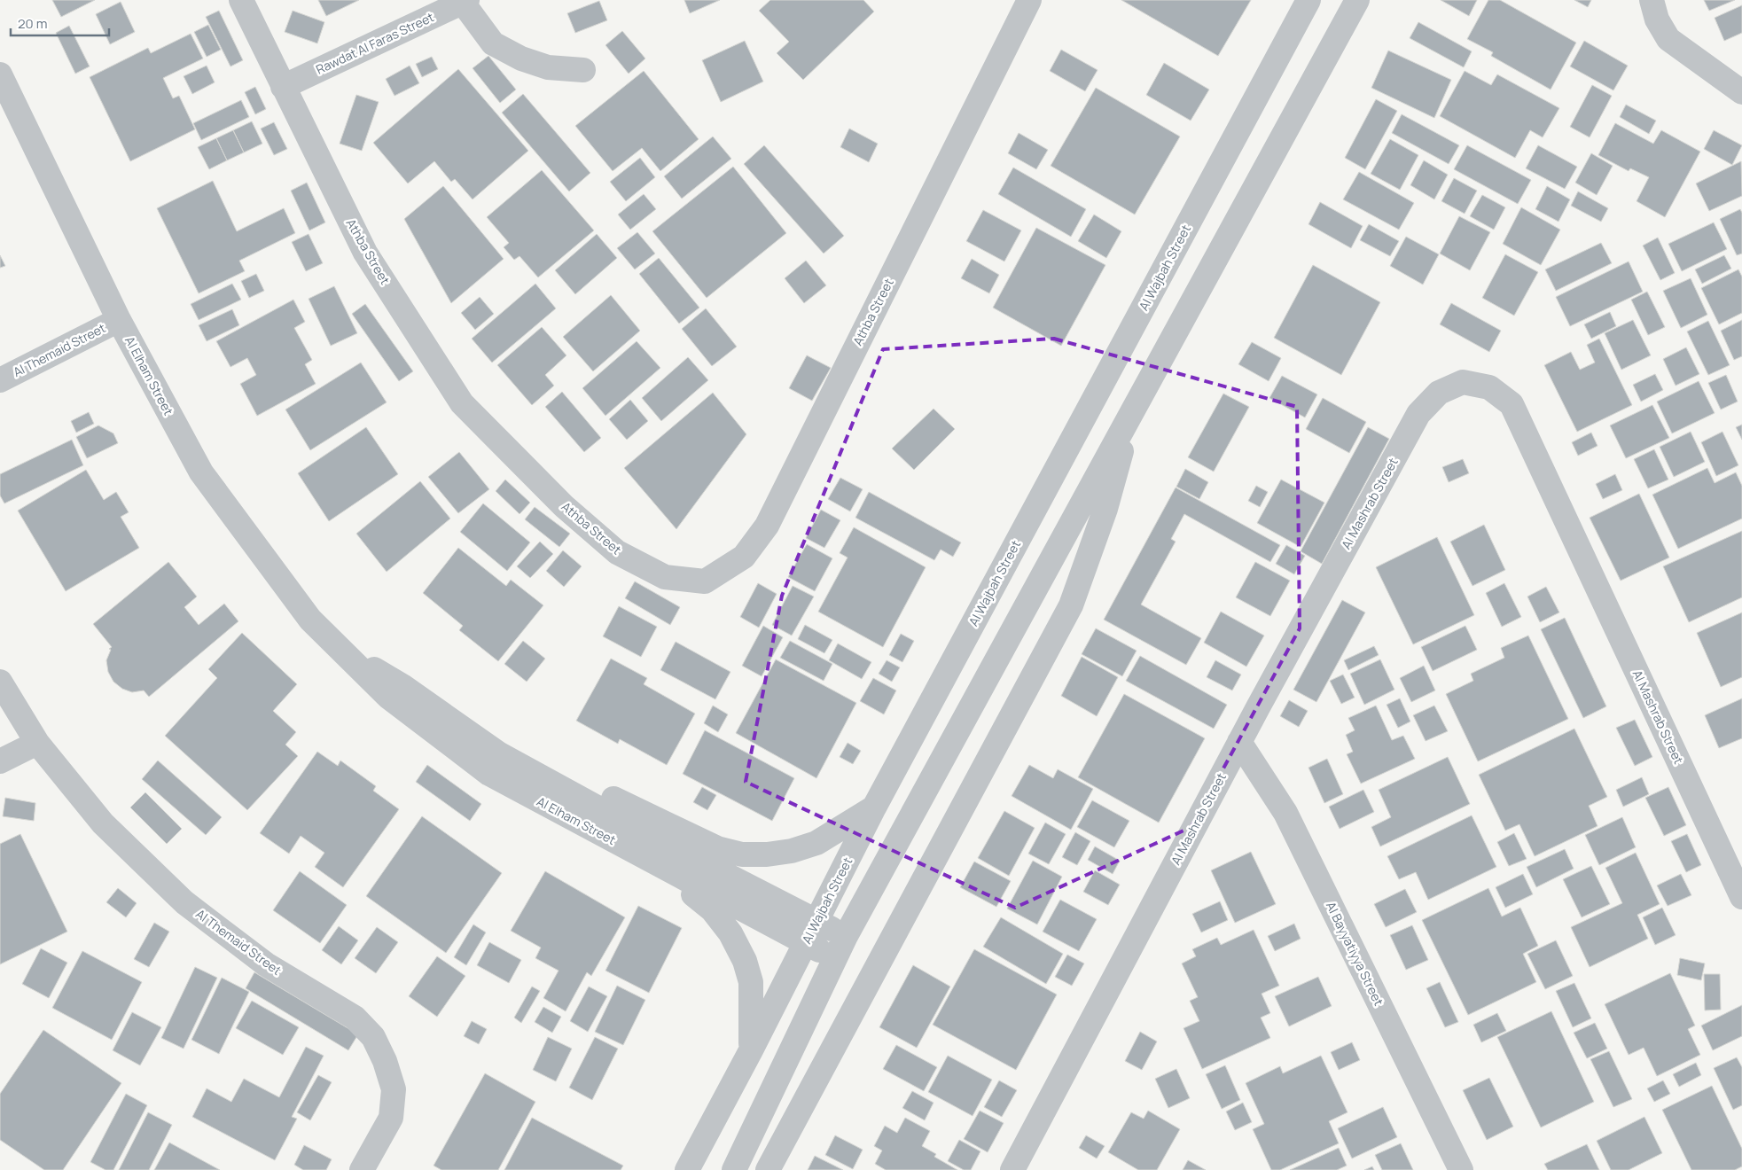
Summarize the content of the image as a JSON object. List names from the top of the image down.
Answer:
{
  "streets": {
    "street": [
      "Rawdat Al Faras Street",
      "Athba Street",
      "Al Wajbah Street",
      "Al Themaid Street",
      "Al Elham Street",
      "Al Mashrab Street",
      "Al Bayyatiyya Street"
    ]
  },
  "crossings": [
    ["Rawdat Al Faras Street", "Athba Street"],
    ["Al Wajbah Street", "Al Elham Street"],
    ["Al Themaid Street", "Al Elham Street"],
    ["Al Mashrab Street", "Al Bayyatiyya Street"]
  ],
  "scale_bar": "20 m"
}
